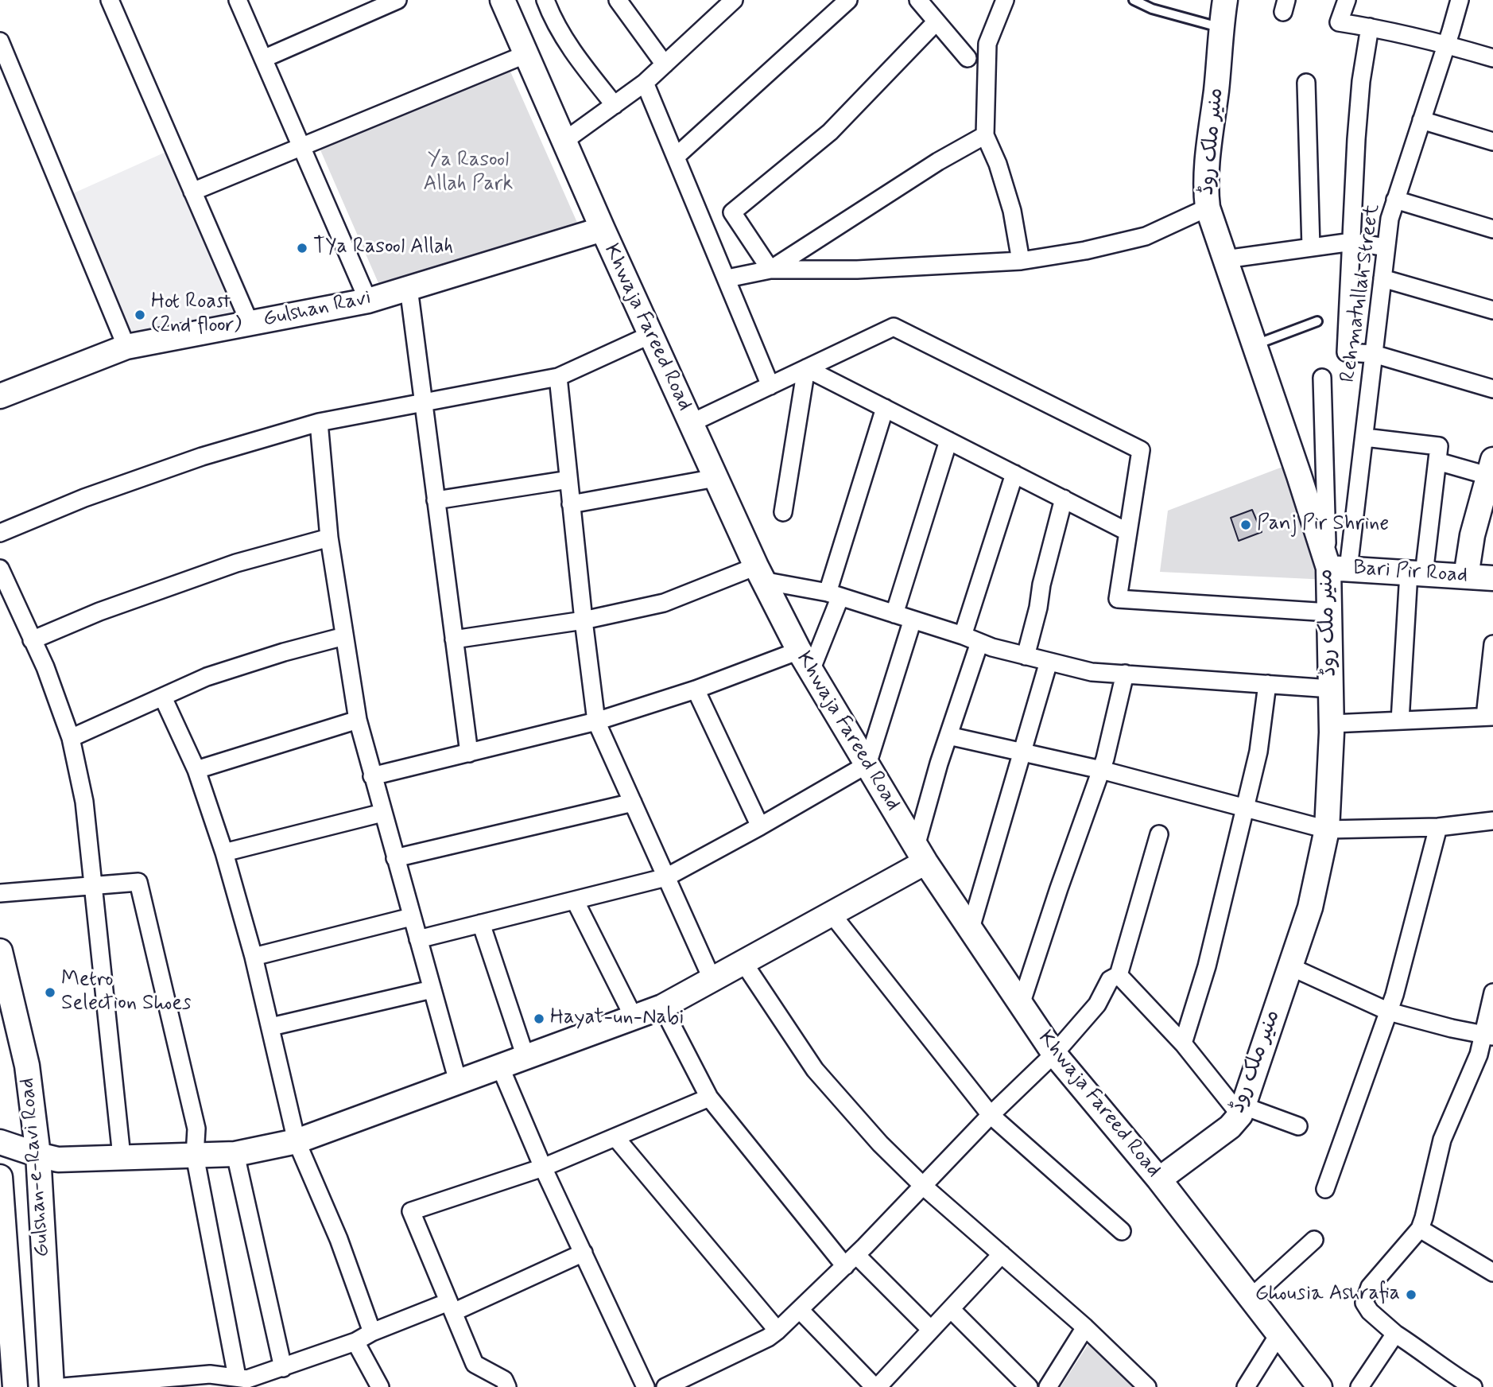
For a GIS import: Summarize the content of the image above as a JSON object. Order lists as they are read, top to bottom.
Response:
{
  "streets": {
    "street": [
      "منیر ملک روڈ",
      "Rehmatullah Street",
      "Gulshan Ravi",
      "Khwaja Fareed Road",
      "Bari Pir Road",
      "Gulshan-e-Ravi Road"
    ]
  },
  "crossings": [
    ["منیر ملک روڈ", "Rehmatullah Street"],
    ["منیر ملک روڈ", "Khwaja Fareed Road"],
    ["منیر ملک روڈ", "Bari Pir Road"],
    ["Rehmatullah Street", "Bari Pir Road"],
    ["Gulshan Ravi", "Khwaja Fareed Road"]
  ],
  "parks": ["Ya Rasool Allah Park"],
  "places": [
    "TYa Rasool Allah",
    "Hot Roast (2nd floor)",
    "Panj Pir Shrine",
    "Metro Selection Shoes",
    "Hayat-un-Nabi",
    "Ghousia Ashrafia"
  ]
}
